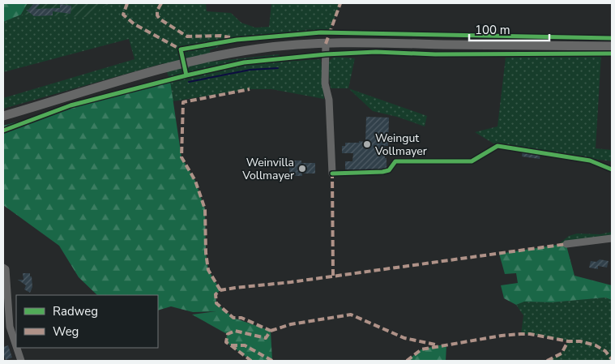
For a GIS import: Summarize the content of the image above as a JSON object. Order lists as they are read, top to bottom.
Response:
{
  "places": ["Weingut Vollmayer", "Weinvilla Vollmayer"],
  "legend": ["Radweg", "Weg"],
  "scale_bar": "100 m"
}
